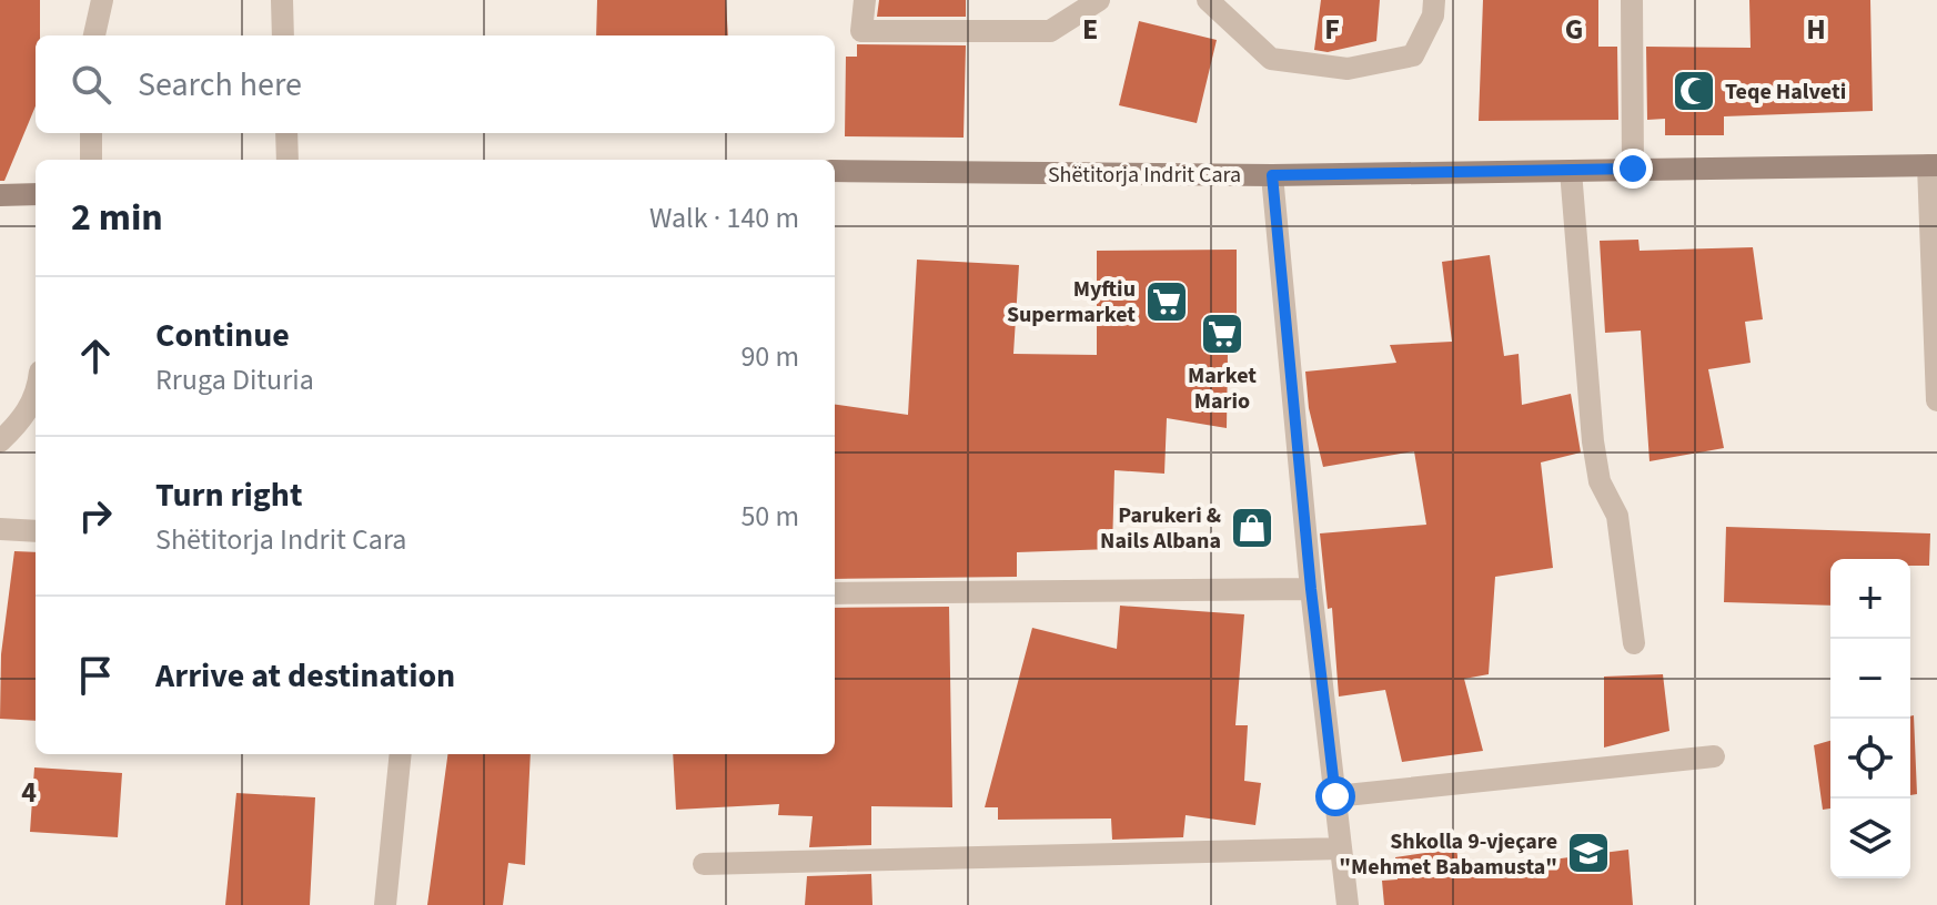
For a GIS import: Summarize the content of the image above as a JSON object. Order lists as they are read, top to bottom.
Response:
{
  "streets": {
    "main road": ["Shëtitorja Indrit Cara"]
  },
  "places": {
    "mosque": ["Teqe Halveti"],
    "supermarket": ["Myftiu Supermarket", "Market Mario"],
    "shop": ["Parukeri & Nails Albana"],
    "school or university": ["Shkolla 9-vjeçare \"Mehmet Babamusta\""]
  },
  "page": {
    "search": "Search here",
    "heading": ["2 min", "Walk · 140 m"],
    "list": [
      ["Continue", "Rruga Dituria", "90 m"],
      ["Turn right", "Shëtitorja Indrit Cara", "50 m"],
      "Arrive at destination"
    ],
    "map_buttons": ["+", "−"]
  },
  "grid": {
    "columns": [
      "E",
      "F",
      "G",
      "H"
    ],
    "rows": ["4"]
  }
}
